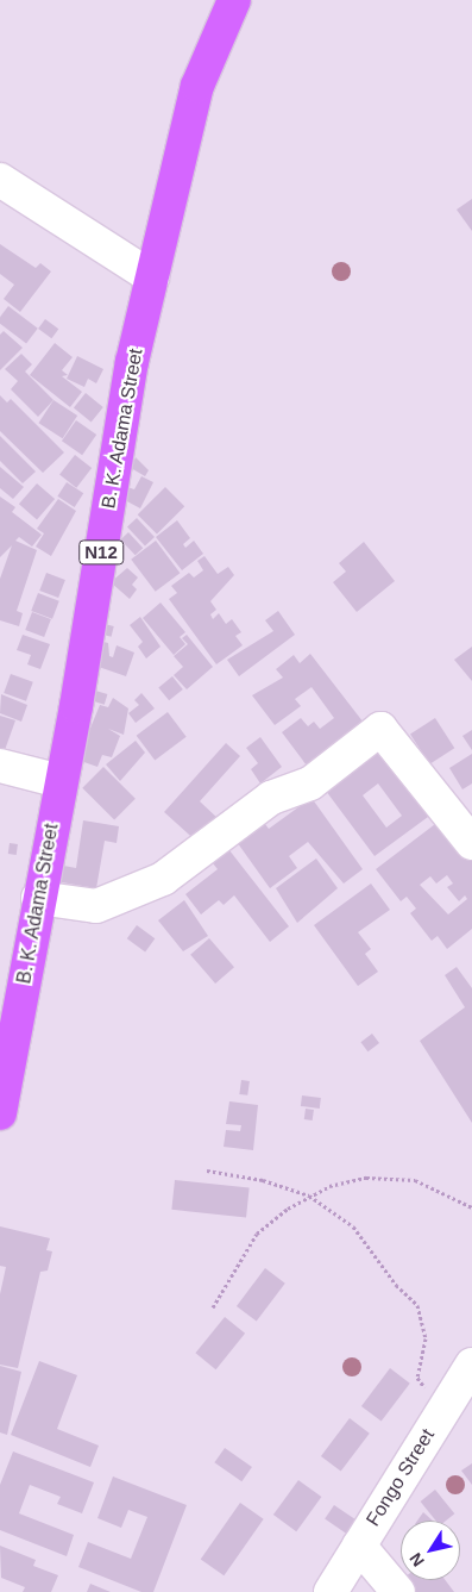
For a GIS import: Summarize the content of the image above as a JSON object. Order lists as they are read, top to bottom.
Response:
{
  "streets": {
    "highway": ["B. K. Adama Street", "N12"],
    "street": ["Fongo Street"]
  },
  "north": "bottom left"
}
